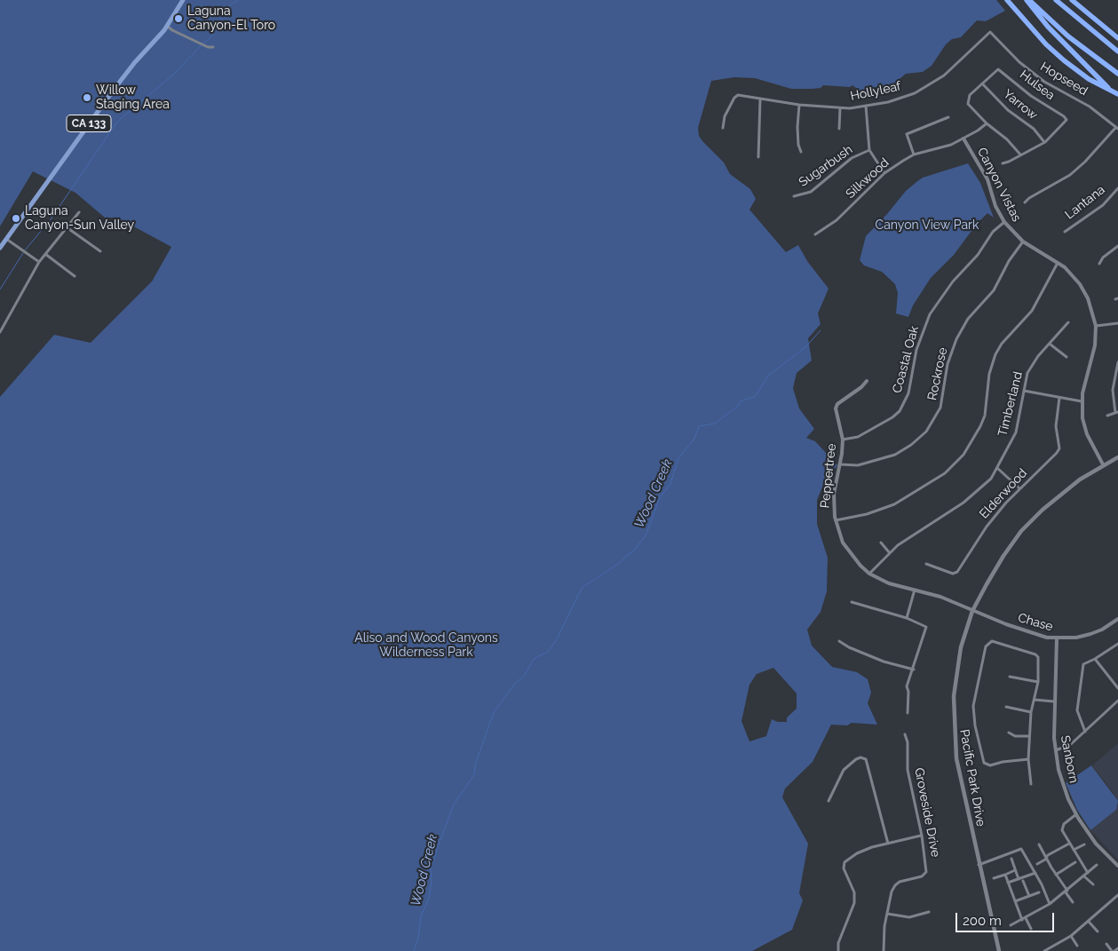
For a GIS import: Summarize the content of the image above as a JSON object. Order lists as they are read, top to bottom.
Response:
{
  "streets": {
    "main road": ["CA 133", "Pacific Park Drive"],
    "street": [
      "Hopseed",
      "Hulsea",
      "Hollyleaf",
      "Yarrow",
      "Sugarbush",
      "Silkwood",
      "Canyon Vistas",
      "Lantana",
      "Coastal Oak",
      "Rockrose",
      "Timberland",
      "Peppertree",
      "Elderwood",
      "Chase",
      "Sanborn",
      "Groveside Drive"
    ]
  },
  "crossings": [
    ["Hopseed", "Hollyleaf"],
    ["Hulsea", "Yarrow"],
    ["Silkwood", "Canyon Vistas"],
    ["Canyon Vistas", "Coastal Oak"],
    ["Canyon Vistas", "Rockrose"],
    ["Canyon Vistas", "Pacific Park Drive"],
    ["Coastal Oak", "Peppertree"],
    ["Rockrose", "Peppertree"],
    ["Timberland", "Peppertree"],
    ["Peppertree", "Chase"],
    ["Peppertree", "Pacific Park Drive"],
    ["Chase", "Sanborn"],
    ["Chase", "Pacific Park Drive"]
  ],
  "water": ["Wood Creek"],
  "parks": ["Canyon View Park", "Aliso and Wood Canyons Wilderness Park"],
  "places": ["Laguna Canyon-El Toro", "Willow Staging Area", "Laguna Canyon-Sun Valley"],
  "scale_bar": "200 m"
}
